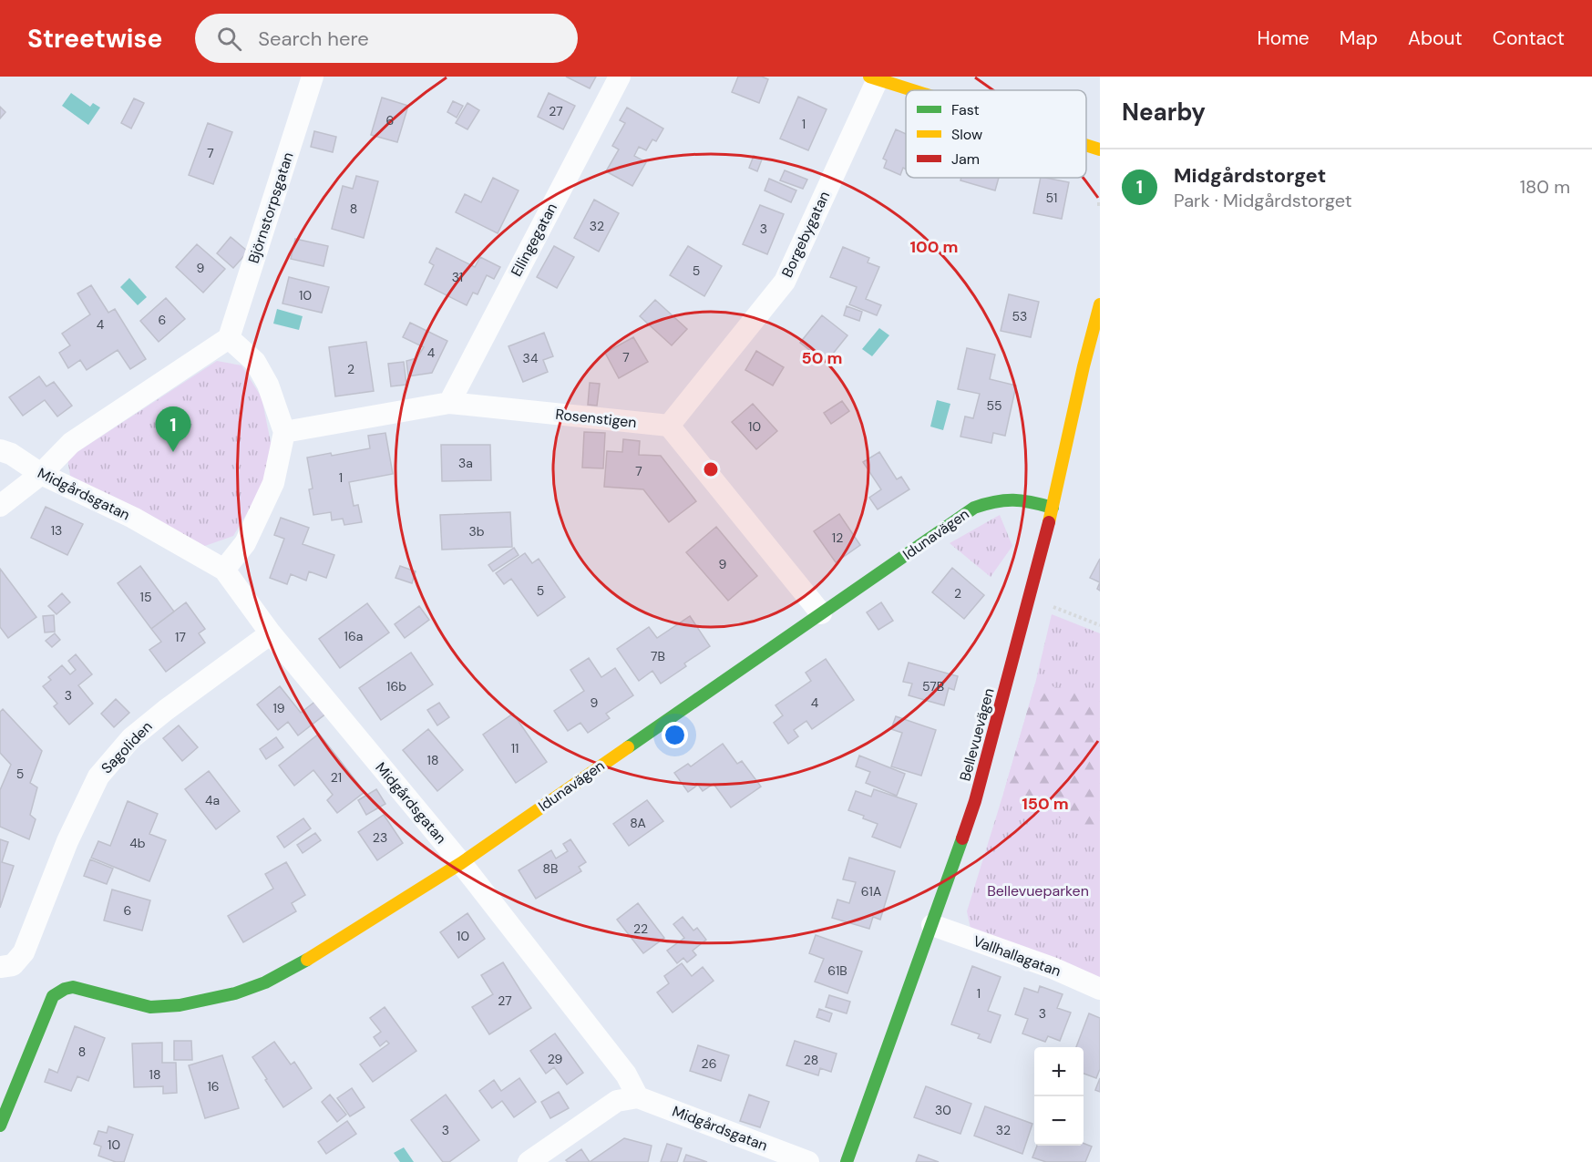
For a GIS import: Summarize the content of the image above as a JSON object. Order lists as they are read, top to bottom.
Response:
{
  "streets": {
    "street": [
      "Björnstorpsgatan",
      "Borgebygatan",
      "Ellingegatan",
      "Rosenstigen",
      "Midgårdsgatan",
      "Idunavägen",
      "Bellevuevägen",
      "Sagoliden",
      "Vallhallagatan"
    ]
  },
  "crossings": [
    ["Borgebygatan", "Rosenstigen"],
    ["Ellingegatan", "Rosenstigen"],
    ["Midgårdsgatan", "Idunavägen"],
    ["Midgårdsgatan", "Sagoliden"],
    ["Idunavägen", "Bellevuevägen"],
    ["Bellevuevägen", "Vallhallagatan"]
  ],
  "parks": ["Bellevueparken"],
  "house_numbers": [
    "27",
    "6",
    "1",
    "7",
    "51",
    "8",
    "32",
    "3",
    "9",
    "5",
    "31",
    "10",
    "53",
    "6",
    "4",
    "4",
    "7",
    "34",
    "2",
    "55",
    "10",
    "3a",
    "7",
    "1",
    "13",
    "3b",
    "12",
    "9",
    "5",
    "2",
    "15",
    "16a",
    "17",
    "7B",
    "16b",
    "57B",
    "3",
    "9",
    "4",
    "19",
    "11",
    "18",
    "5",
    "21",
    "4a",
    "8A",
    "23",
    "4b",
    "8B",
    "61A",
    "6",
    "22",
    "10",
    "61B",
    "1",
    "27",
    "3",
    "8",
    "29",
    "28",
    "26",
    "18",
    "16",
    "30",
    "3",
    "32",
    "10"
  ],
  "legend": ["Fast", "Slow", "Jam"],
  "page": {
    "header": "Streetwise",
    "search": "Search here",
    "nav": [
      "Home",
      "Map",
      "About",
      "Contact"
    ],
    "heading": "Nearby",
    "list": [
      {
        "mark": "1",
        "name": "Midgårdstorget",
        "note": "Park · Midgårdstorget",
        "value": "180 m"
      }
    ],
    "pins": "1",
    "map_buttons": ["+", "−"]
  },
  "rings": ["100 m", "50 m", "150 m"]
}
